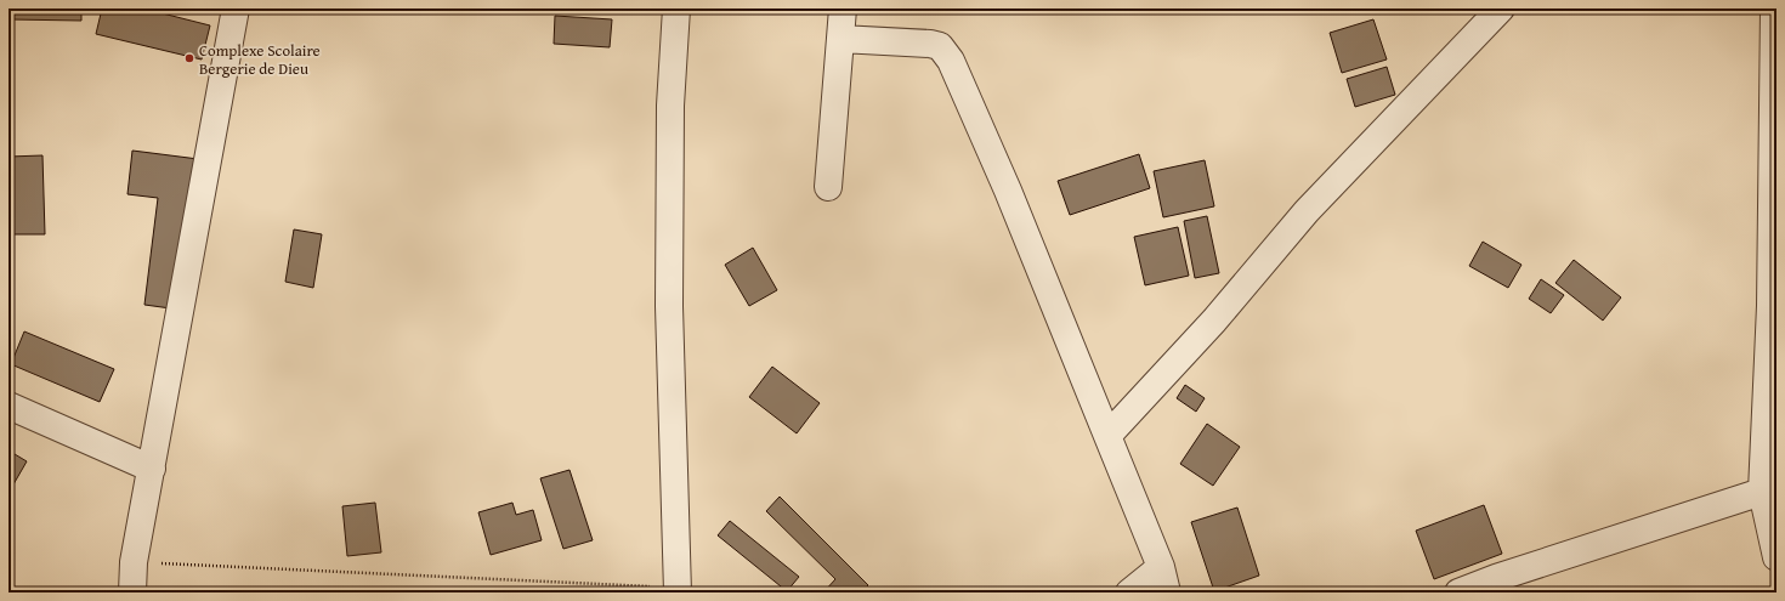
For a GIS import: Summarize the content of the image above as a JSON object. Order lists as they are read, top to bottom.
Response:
{
  "places": ["Complexe Scolaire Bergerie de Dieu"]
}
